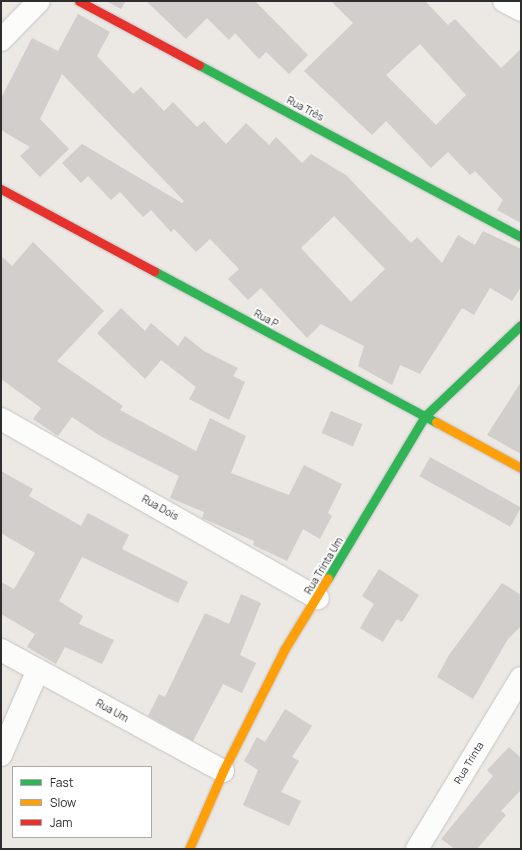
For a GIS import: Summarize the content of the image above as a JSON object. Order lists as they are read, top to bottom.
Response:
{
  "streets": {
    "street": [
      "Rua Três",
      "Rua P",
      "Rua Dois",
      "Rua Trinta Um",
      "Rua Um",
      "Rua Trinta"
    ]
  },
  "crossings": [
    ["Rua P", "Rua Trinta Um"],
    ["Rua Dois", "Rua Trinta Um"],
    ["Rua Trinta Um", "Rua Um"]
  ],
  "legend": ["Fast", "Slow", "Jam"]
}
